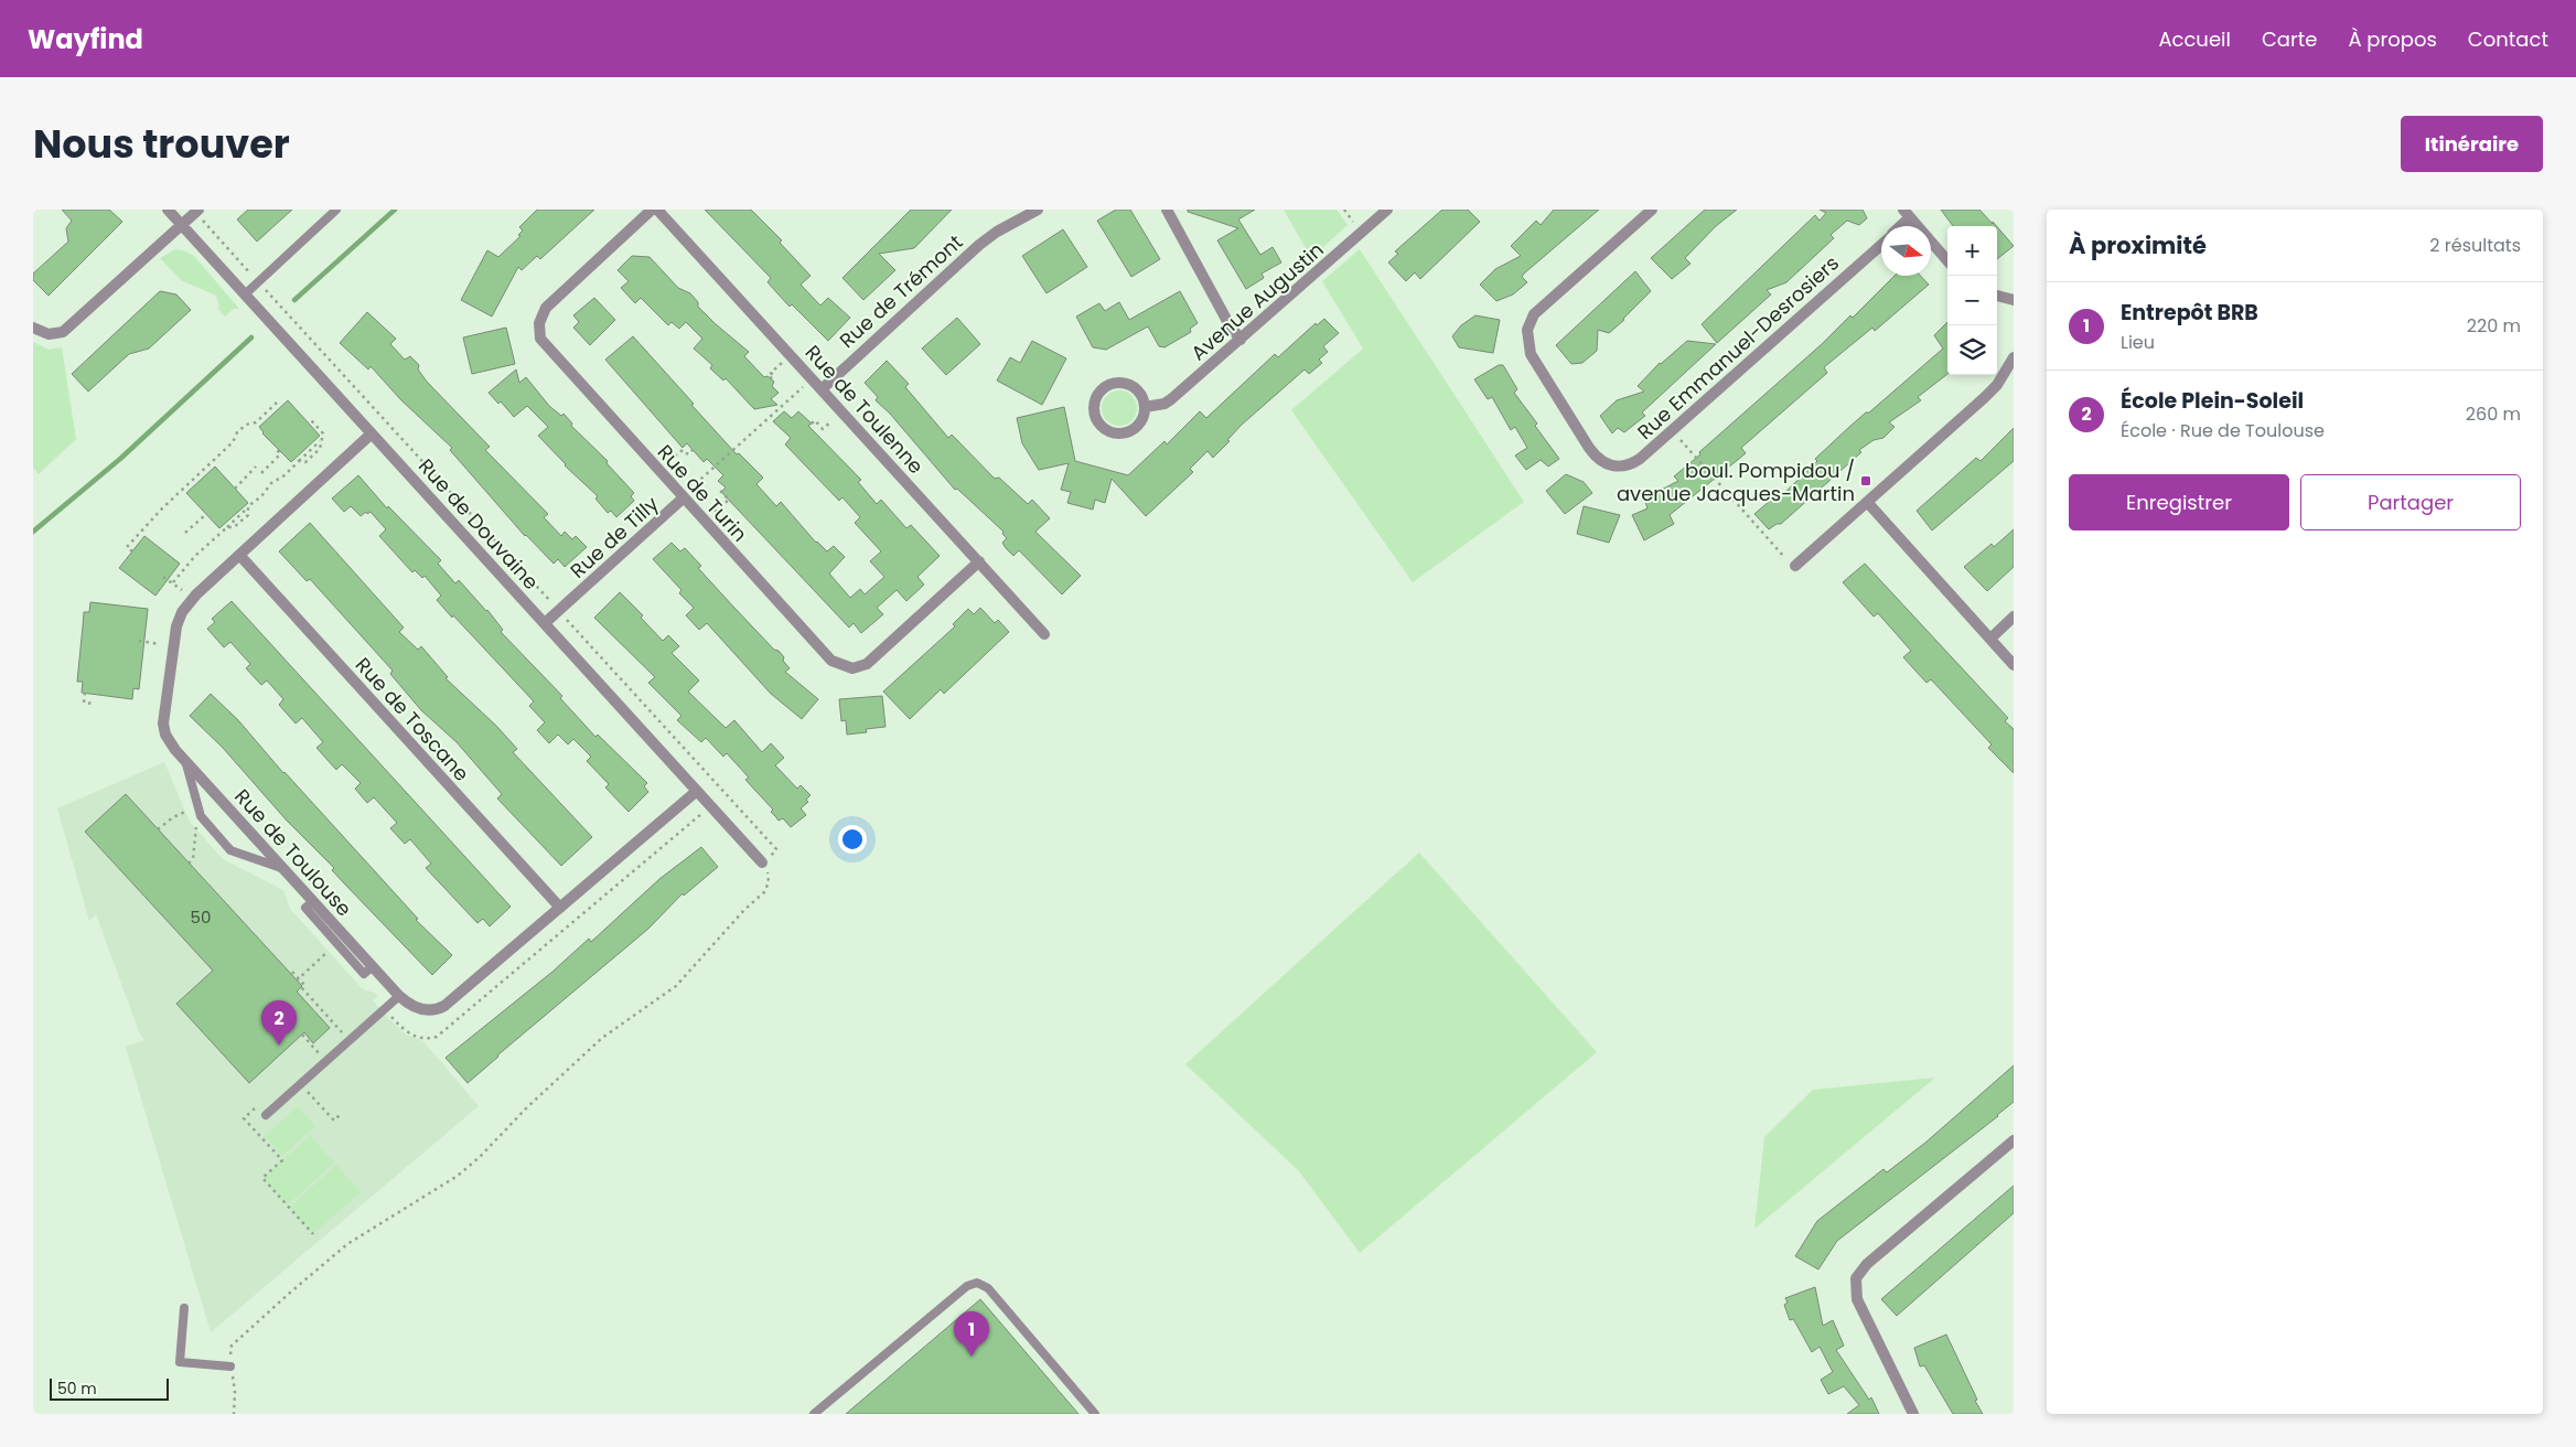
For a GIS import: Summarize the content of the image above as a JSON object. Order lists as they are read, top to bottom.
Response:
{
  "streets": {
    "street": [
      "Rue de Trémont",
      "Avenue Augustin",
      "Rue Emmanuel-Desrosiers",
      "Rue de Toulenne",
      "Rue de Turin",
      "Rue de Douvaine",
      "Rue de Tilly",
      "Rue de Toscane",
      "Rue de Toulouse"
    ]
  },
  "crossings": [
    ["Rue de Trémont", "Rue de Toulenne"],
    ["Rue de Toulenne", "Rue de Turin"],
    ["Rue de Turin", "Rue de Tilly"],
    ["Rue de Douvaine", "Rue de Tilly"],
    ["Rue de Douvaine", "Rue de Toulouse"],
    ["Rue de Toscane", "Rue de Toulouse"]
  ],
  "places": {
    "transit": ["boul. Pompidou / avenue Jacques-Martin"]
  },
  "house_numbers": ["50"],
  "scale_bar": "50 m",
  "north": "right",
  "page": {
    "header": "Wayfind",
    "nav": [
      "Accueil",
      "Carte",
      "À propos",
      "Contact"
    ],
    "title": "Nous trouver",
    "buttons": [
      "Itinéraire",
      ["Enregistrer", "Partager"]
    ],
    "heading": ["À proximité", "2 résultats"],
    "map_buttons": ["+", "−"],
    "list": [
      {
        "mark": "1",
        "name": "Entrepôt BRB",
        "note": "Lieu",
        "value": "220 m"
      },
      {
        "mark": "2",
        "name": "École Plein-Soleil",
        "note": "École · Rue de Toulouse",
        "value": "260 m"
      }
    ],
    "pins": ["2", "1"],
    "scale": "50 m"
  }
}
